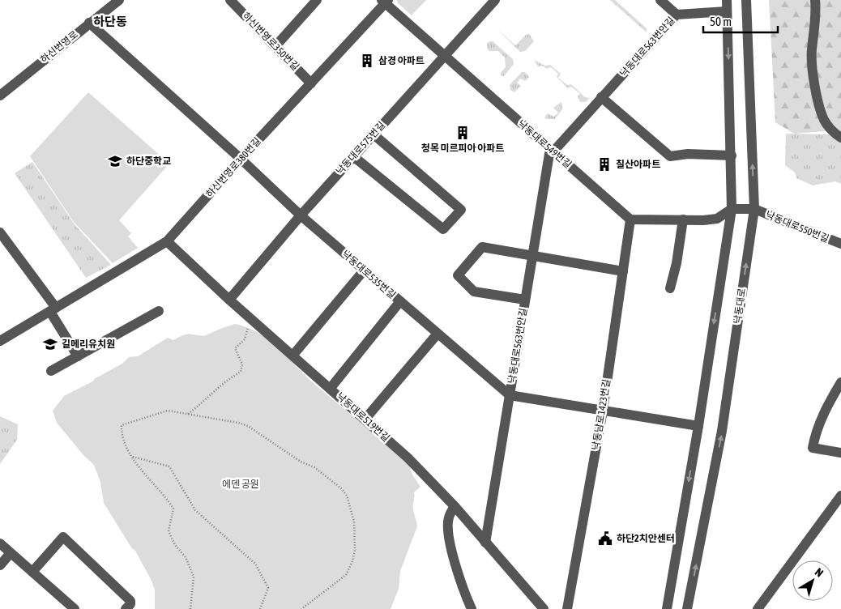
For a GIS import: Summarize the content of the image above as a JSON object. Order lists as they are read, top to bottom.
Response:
{
  "streets": {
    "street": [
      "하신번영로350번길",
      "하신번영로",
      "낙동대로563번안길",
      "낙동대로549번길",
      "낙동대로575번길",
      "하신번영로380번길",
      "낙동대로550번길",
      "낙동대로535번길",
      "낙동대로",
      "낙동남로1423번길",
      "낙동대로519번길"
    ]
  },
  "crossings": [
    ["하신번영로350번길", "하신번영로380번길"],
    ["하신번영로", "낙동대로535번길"],
    ["낙동대로563번안길", "낙동대로549번길"],
    ["낙동대로563번안길", "낙동대로535번길"],
    ["낙동대로563번안길", "낙동대로519번길"],
    ["낙동대로549번길", "낙동대로575번길"],
    ["낙동대로549번길", "하신번영로380번길"],
    ["낙동대로549번길", "낙동남로1423번길"],
    ["낙동대로575번길", "낙동대로535번길"],
    ["낙동대로575번길", "낙동대로519번길"],
    ["하신번영로380번길", "낙동대로535번길"],
    ["하신번영로380번길", "낙동대로519번길"],
    ["낙동대로550번길", "낙동대로"]
  ],
  "districts": ["하단동"],
  "parks": ["에덴 공원"],
  "places": {
    "building": ["삼경 아파트", "청목 미르피아 아파트", "칠산아파트"],
    "school or university": ["하단중학교", "길메리유치원"],
    "public building": ["하단2치안센터"]
  },
  "scale_bar": "50 m",
  "north": "top right"
}
